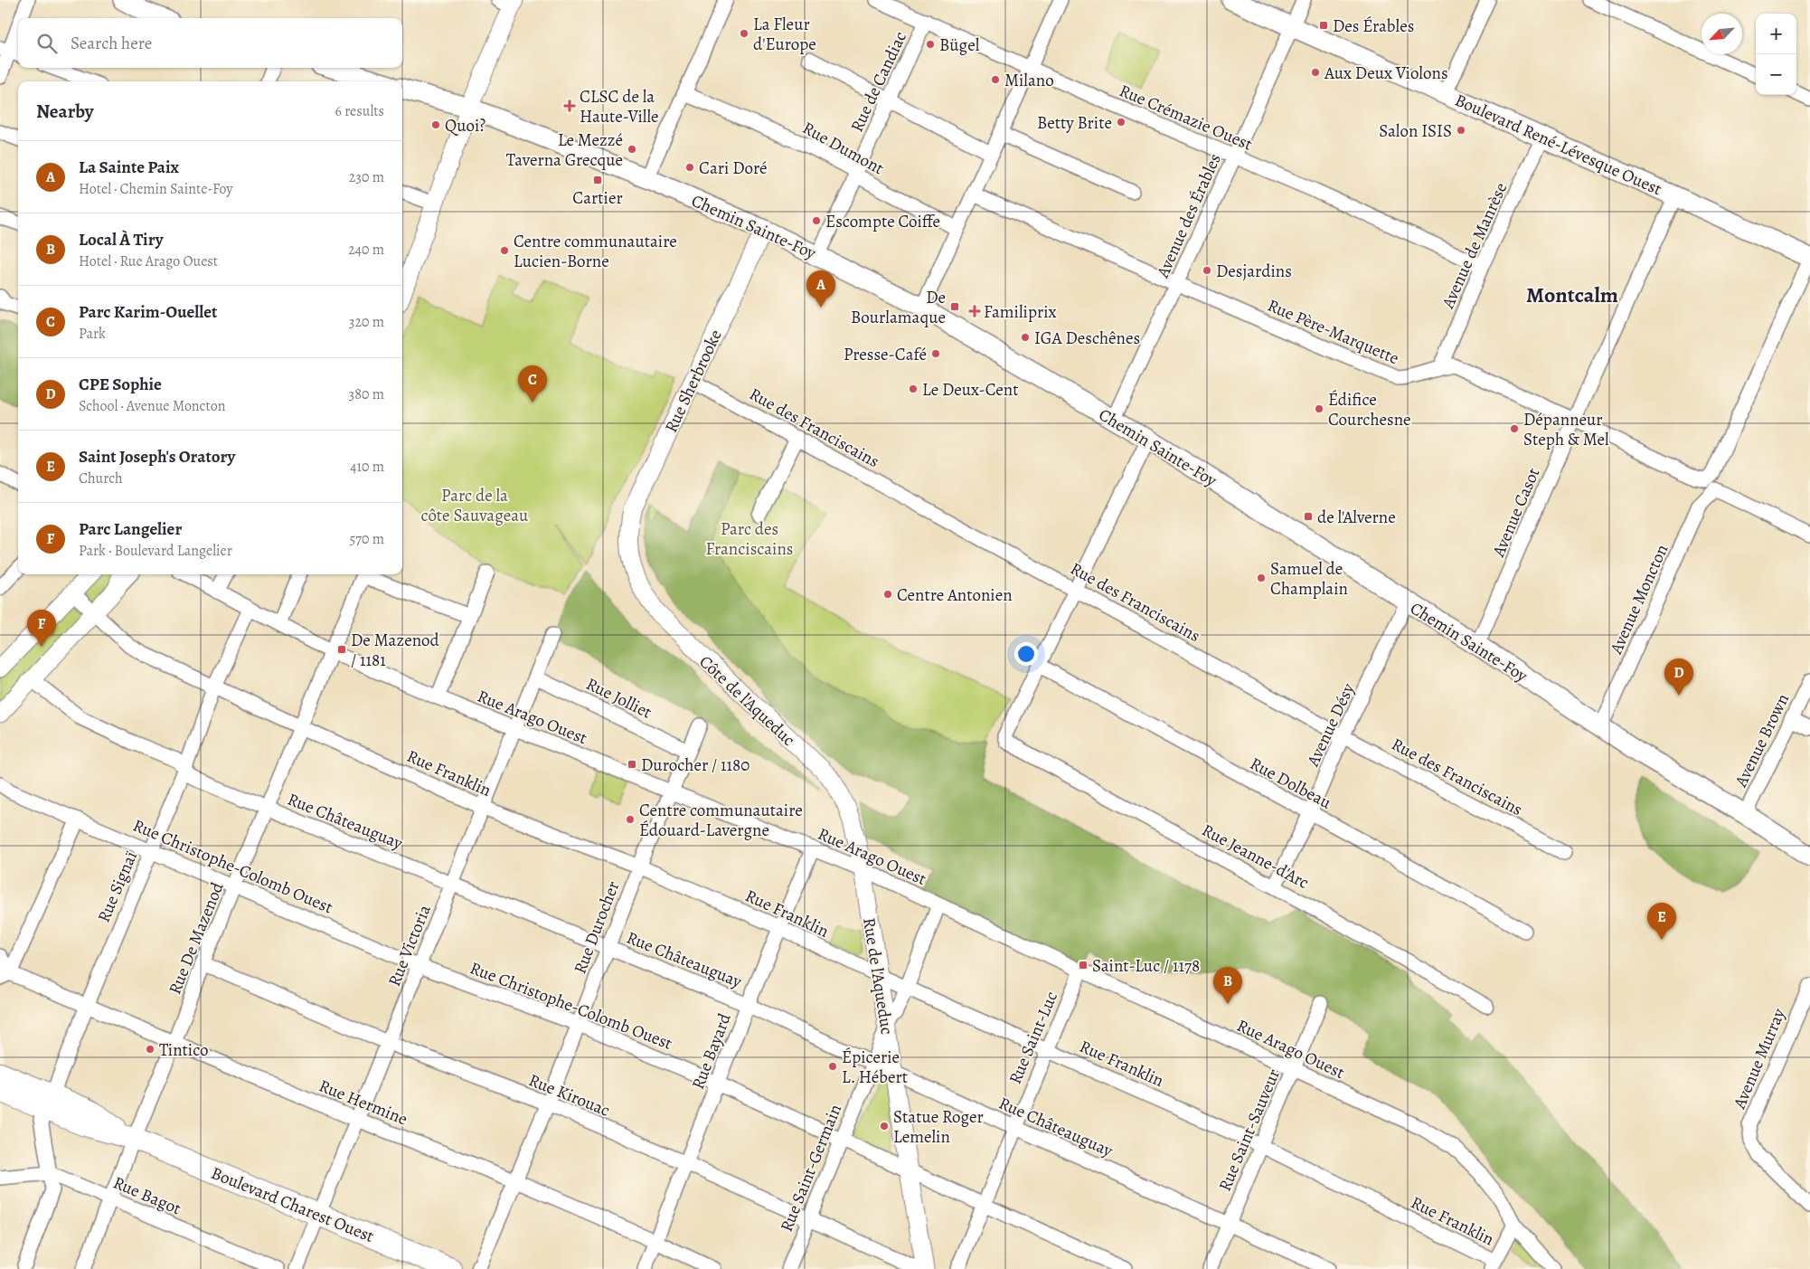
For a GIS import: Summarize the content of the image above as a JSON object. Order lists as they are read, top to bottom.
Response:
{
  "streets": {
    "main road": ["Boulevard René-Lévesque Ouest", "Chemin Sainte-Foy", "Boulevard Charest Ouest"],
    "street": [
      "Rue de Candiac",
      "Rue Crémazie Ouest",
      "Rue Dumont",
      "Avenue des Érables",
      "Avenue de Manrèse",
      "Rue Père-Marquette",
      "Rue Sherbrooke",
      "Rue des Franciscains",
      "Avenue Casot",
      "Avenue Moncton",
      "Rue Jolliet",
      "Côte de l'Aqueduc",
      "Rue Arago Ouest",
      "Avenue Désy",
      "Avenue Brown",
      "Rue Franklin",
      "Rue Dolbeau",
      "Rue Châteauguay",
      "Rue Jeanne-d'Arc",
      "Rue Christophe-Colomb Ouest",
      "Rue Signaï",
      "Rue Durocher",
      "Rue De Mazenod",
      "Rue Victoria",
      "Rue de l'Aqueduc",
      "Rue Saint-Luc",
      "Rue Bayard",
      "Avenue Murray",
      "Rue Kirouac",
      "Rue Hermine",
      "Rue Saint-Sauveur",
      "Rue Saint-Germain",
      "Rue Bagot"
    ]
  },
  "crossings": [
    ["Rue de Candiac", "Rue Crémazie Ouest"],
    ["Rue de Candiac", "Rue Dumont"],
    ["Rue de Candiac", "Chemin Sainte-Foy"],
    ["Rue Crémazie Ouest", "Avenue des Érables"],
    ["Rue Crémazie Ouest", "Avenue de Manrèse"],
    ["Boulevard René-Lévesque Ouest", "Avenue des Érables"],
    ["Boulevard René-Lévesque Ouest", "Avenue de Manrèse"],
    ["Boulevard René-Lévesque Ouest", "Rue Père-Marquette"],
    ["Boulevard René-Lévesque Ouest", "Avenue Casot"],
    ["Avenue des Érables", "Chemin Sainte-Foy"],
    ["Avenue des Érables", "Rue Père-Marquette"],
    ["Chemin Sainte-Foy", "Rue Sherbrooke"],
    ["Chemin Sainte-Foy", "Avenue Casot"],
    ["Chemin Sainte-Foy", "Avenue Moncton"],
    ["Chemin Sainte-Foy", "Avenue Désy"],
    ["Chemin Sainte-Foy", "Avenue Brown"],
    ["Avenue de Manrèse", "Rue Père-Marquette"],
    ["Rue Père-Marquette", "Avenue Casot"],
    ["Rue Sherbrooke", "Rue des Franciscains"],
    ["Rue Sherbrooke", "Côte de l'Aqueduc"],
    ["Rue des Franciscains", "Avenue Désy"],
    ["Rue Jolliet", "Rue Durocher"],
    ["Rue Jolliet", "Rue Victoria"],
    ["Côte de l'Aqueduc", "Rue Arago Ouest"],
    ["Côte de l'Aqueduc", "Rue de l'Aqueduc"],
    ["Rue Arago Ouest", "Rue Signaï"],
    ["Rue Arago Ouest", "Rue Durocher"],
    ["Rue Arago Ouest", "Rue De Mazenod"],
    ["Rue Arago Ouest", "Rue Victoria"],
    ["Rue Arago Ouest", "Rue de l'Aqueduc"],
    ["Rue Arago Ouest", "Rue Saint-Luc"],
    ["Rue Arago Ouest", "Rue Bayard"],
    ["Rue Arago Ouest", "Rue Saint-Sauveur"],
    ["Rue Arago Ouest", "Rue Saint-Germain"],
    ["Avenue Désy", "Rue Dolbeau"],
    ["Avenue Désy", "Rue Jeanne-d'Arc"],
    ["Rue Franklin", "Rue Signaï"],
    ["Rue Franklin", "Rue Durocher"],
    ["Rue Franklin", "Rue De Mazenod"],
    ["Rue Franklin", "Rue Victoria"],
    ["Rue Franklin", "Rue de l'Aqueduc"],
    ["Rue Franklin", "Rue Saint-Luc"],
    ["Rue Franklin", "Rue Bayard"],
    ["Rue Franklin", "Rue Saint-Sauveur"],
    ["Rue Franklin", "Rue Saint-Germain"],
    ["Rue Dolbeau", "Rue Jeanne-d'Arc"],
    ["Rue Châteauguay", "Rue Signaï"],
    ["Rue Châteauguay", "Rue Durocher"],
    ["Rue Châteauguay", "Rue De Mazenod"],
    ["Rue Châteauguay", "Rue Victoria"],
    ["Rue Châteauguay", "Rue de l'Aqueduc"],
    ["Rue Châteauguay", "Rue Saint-Luc"],
    ["Rue Châteauguay", "Rue Bayard"],
    ["Rue Châteauguay", "Rue Saint-Sauveur"],
    ["Rue Châteauguay", "Rue Saint-Germain"],
    ["Rue Christophe-Colomb Ouest", "Rue Signaï"],
    ["Rue Christophe-Colomb Ouest", "Rue Durocher"],
    ["Rue Christophe-Colomb Ouest", "Rue De Mazenod"],
    ["Rue Christophe-Colomb Ouest", "Rue Victoria"],
    ["Rue Christophe-Colomb Ouest", "Rue de l'Aqueduc"],
    ["Rue Christophe-Colomb Ouest", "Rue Saint-Luc"],
    ["Rue Christophe-Colomb Ouest", "Rue Bayard"],
    ["Rue Christophe-Colomb Ouest", "Rue Saint-Germain"],
    ["Rue Signaï", "Rue Hermine"],
    ["Rue Signaï", "Rue Bagot"],
    ["Rue Signaï", "Boulevard Charest Ouest"],
    ["Rue Durocher", "Rue Kirouac"],
    ["Rue Durocher", "Rue Hermine"],
    ["Rue De Mazenod", "Rue Kirouac"],
    ["Rue De Mazenod", "Rue Hermine"],
    ["Rue De Mazenod", "Rue Bagot"],
    ["Rue De Mazenod", "Boulevard Charest Ouest"],
    ["Rue Victoria", "Rue Kirouac"],
    ["Rue Victoria", "Rue Hermine"],
    ["Rue Victoria", "Boulevard Charest Ouest"],
    ["Rue de l'Aqueduc", "Rue Saint-Germain"],
    ["Rue Bayard", "Rue Kirouac"],
    ["Rue Bayard", "Rue Hermine"],
    ["Rue Kirouac", "Rue Saint-Germain"]
  ],
  "districts": ["Montcalm"],
  "parks": ["Parc de la côte Sauvageau", "Parc des Franciscains"],
  "places": {
    "transit": [
      "Des Érables",
      "Cartier",
      "De Bourlamaque",
      "de l'Alverne",
      "De Mazenod / 1181",
      "Durocher / 1180",
      "Saint-Luc / 1178"
    ],
    "other": [
      "La Fleur d'Europe",
      "Bügel",
      "Aux Deux Violons",
      "Milano",
      "Betty Brite",
      "Quoi?",
      "Salon ISIS",
      "Le Mezzé Taverna Grecque",
      "Cari Doré",
      "Escompte Coiffe",
      "Centre communautaire Lucien-Borne",
      "Desjardins",
      "IGA Deschênes",
      "Presse-Café",
      "Le Deux-Cent",
      "Édifice Courchesne",
      "Dépanneur Steph & Mel",
      "Samuel de Champlain",
      "Centre Antonien",
      "Centre communautaire Édouard-Lavergne",
      "Tintico",
      "Épicerie L. Hébert",
      "Statue Roger Lemelin"
    ],
    "health": ["CLSC de la Haute-Ville", "Familiprix"]
  },
  "north": "bottom left",
  "page": {
    "map_buttons": ["+", "−"],
    "search": "Search here",
    "heading": ["Nearby", "6 results"],
    "list": [
      {
        "mark": "A",
        "name": "La Sainte Paix",
        "note": "Hotel · Chemin Sainte-Foy",
        "value": "230 m"
      },
      {
        "mark": "B",
        "name": "Local À Tiry",
        "note": "Hotel · Rue Arago Ouest",
        "value": "240 m"
      },
      {
        "mark": "C",
        "name": "Parc Karim-Ouellet",
        "note": "Park",
        "value": "320 m"
      },
      {
        "mark": "D",
        "name": "CPE Sophie",
        "note": "School · Avenue Moncton",
        "value": "380 m"
      },
      {
        "mark": "E",
        "name": "Saint Joseph's Oratory",
        "note": "Church",
        "value": "410 m"
      },
      {
        "mark": "F",
        "name": "Parc Langelier",
        "note": "Park · Boulevard Langelier",
        "value": "570 m"
      }
    ],
    "pins": [
      "A",
      "C",
      "F",
      "D",
      "E",
      "B"
    ]
  }
}
